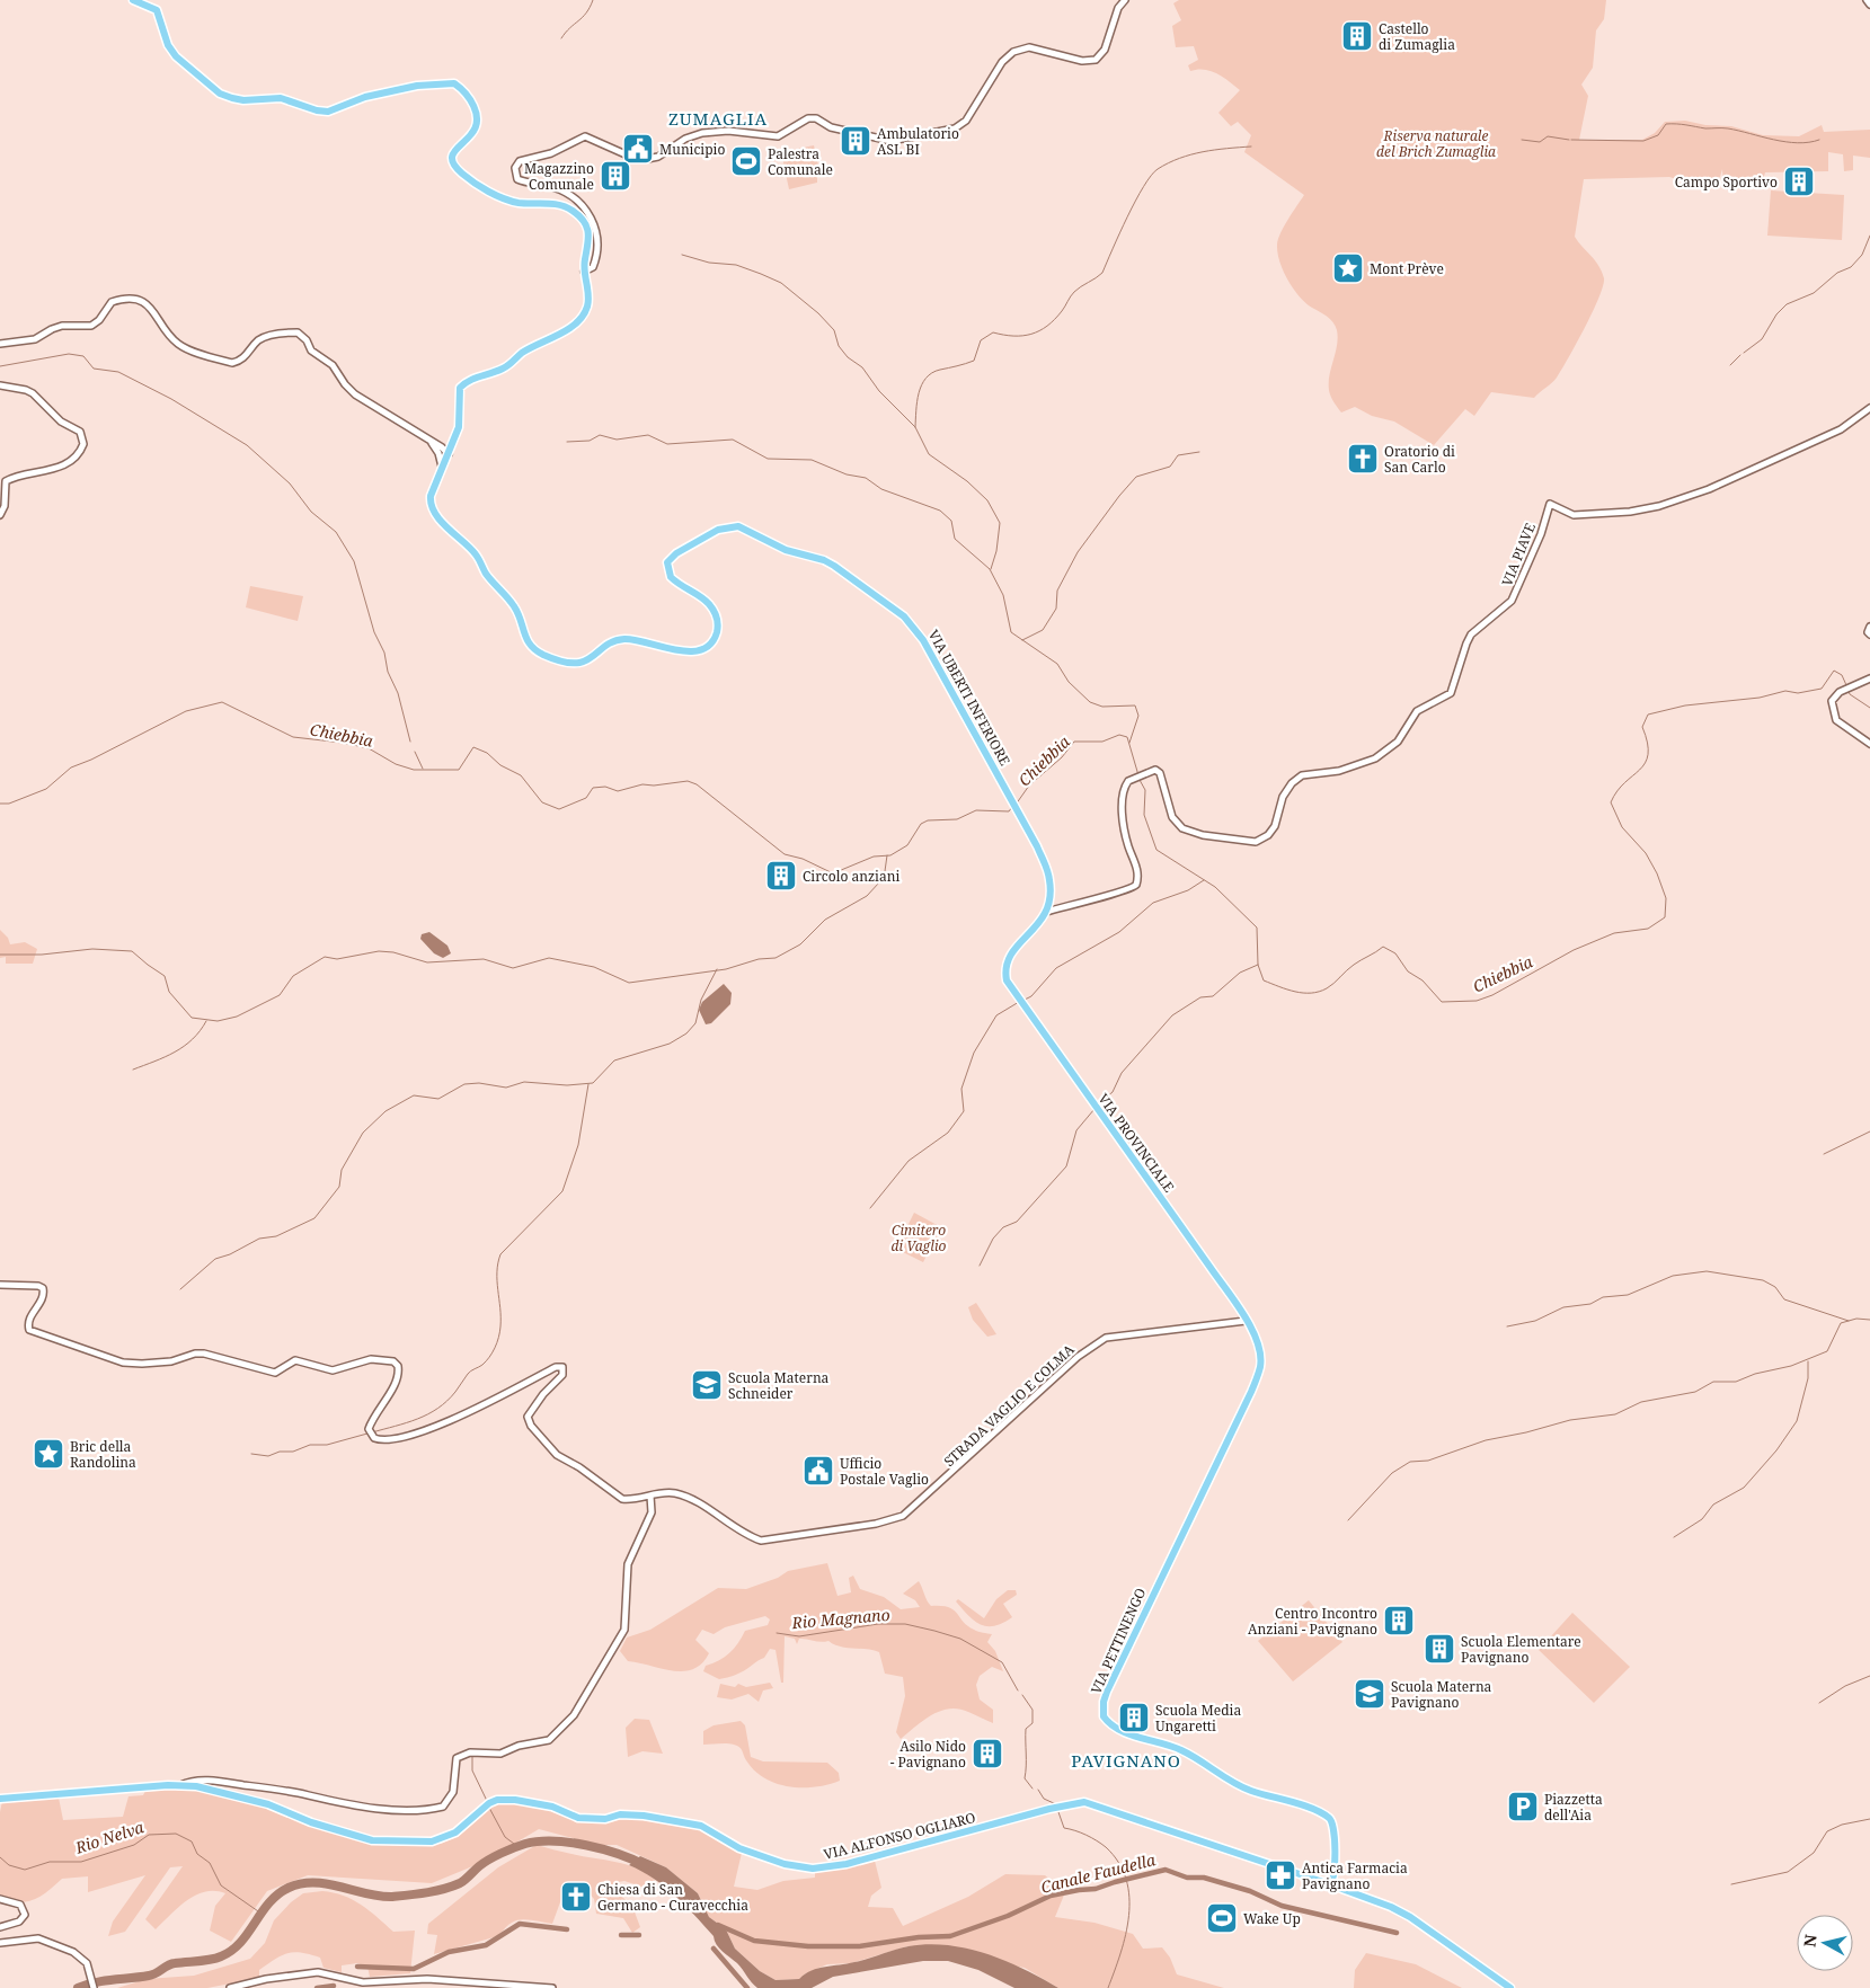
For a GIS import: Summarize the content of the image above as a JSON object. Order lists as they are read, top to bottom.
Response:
{
  "streets": {
    "main road": [
      "VIA UBERTI INFERIORE",
      "VIA PROVINCIALE",
      "VIA PETTINENGO",
      "VIA ALFONSO OGLIARO"
    ],
    "street": ["VIA PIAVE", "STRADA VAGLIO E COLMA"]
  },
  "crossings": [
    ["VIA UBERTI INFERIORE", "VIA PROVINCIALE"],
    ["VIA PROVINCIALE", "STRADA VAGLIO E COLMA"],
    ["VIA PROVINCIALE", "VIA PETTINENGO"],
    ["STRADA VAGLIO E COLMA", "VIA PETTINENGO"],
    ["VIA PETTINENGO", "VIA ALFONSO OGLIARO"]
  ],
  "districts": ["ZUMAGLIA", "PAVIGNANO"],
  "water": [
    "Chiebbia",
    "Rio Magnano",
    "Rio Nelva",
    "Canale Faudella"
  ],
  "parks": ["Riserva naturale del Brich Zumaglia", "Cimitero di Vaglio"],
  "places": {
    "building": [
      "Castello di Zumaglia",
      "Ambulatorio ASL BI",
      "Magazzino Comunale",
      "Campo Sportivo",
      "Circolo anziani",
      "Centro Incontro Anziani - Pavignano",
      "Scuola Elementare Pavignano",
      "Scuola Media Ungaretti",
      "Asilo Nido - Pavignano"
    ],
    "public building": ["Municipio", "Ufficio Postale Vaglio"],
    "sports": ["Palestra Comunale", "Wake Up"],
    "place": ["Mont Prève", "Bric della Randolina"],
    "church": ["Oratorio di San Carlo", "Chiesa di San Germano - Curavecchia"],
    "school or university": ["Scuola Materna Schneider", "Scuola Materna Pavignano"],
    "parking": ["Piazzetta dell'Aia"],
    "pharmacy": ["Antica Farmacia Pavignano"]
  },
  "north": "left"
}
